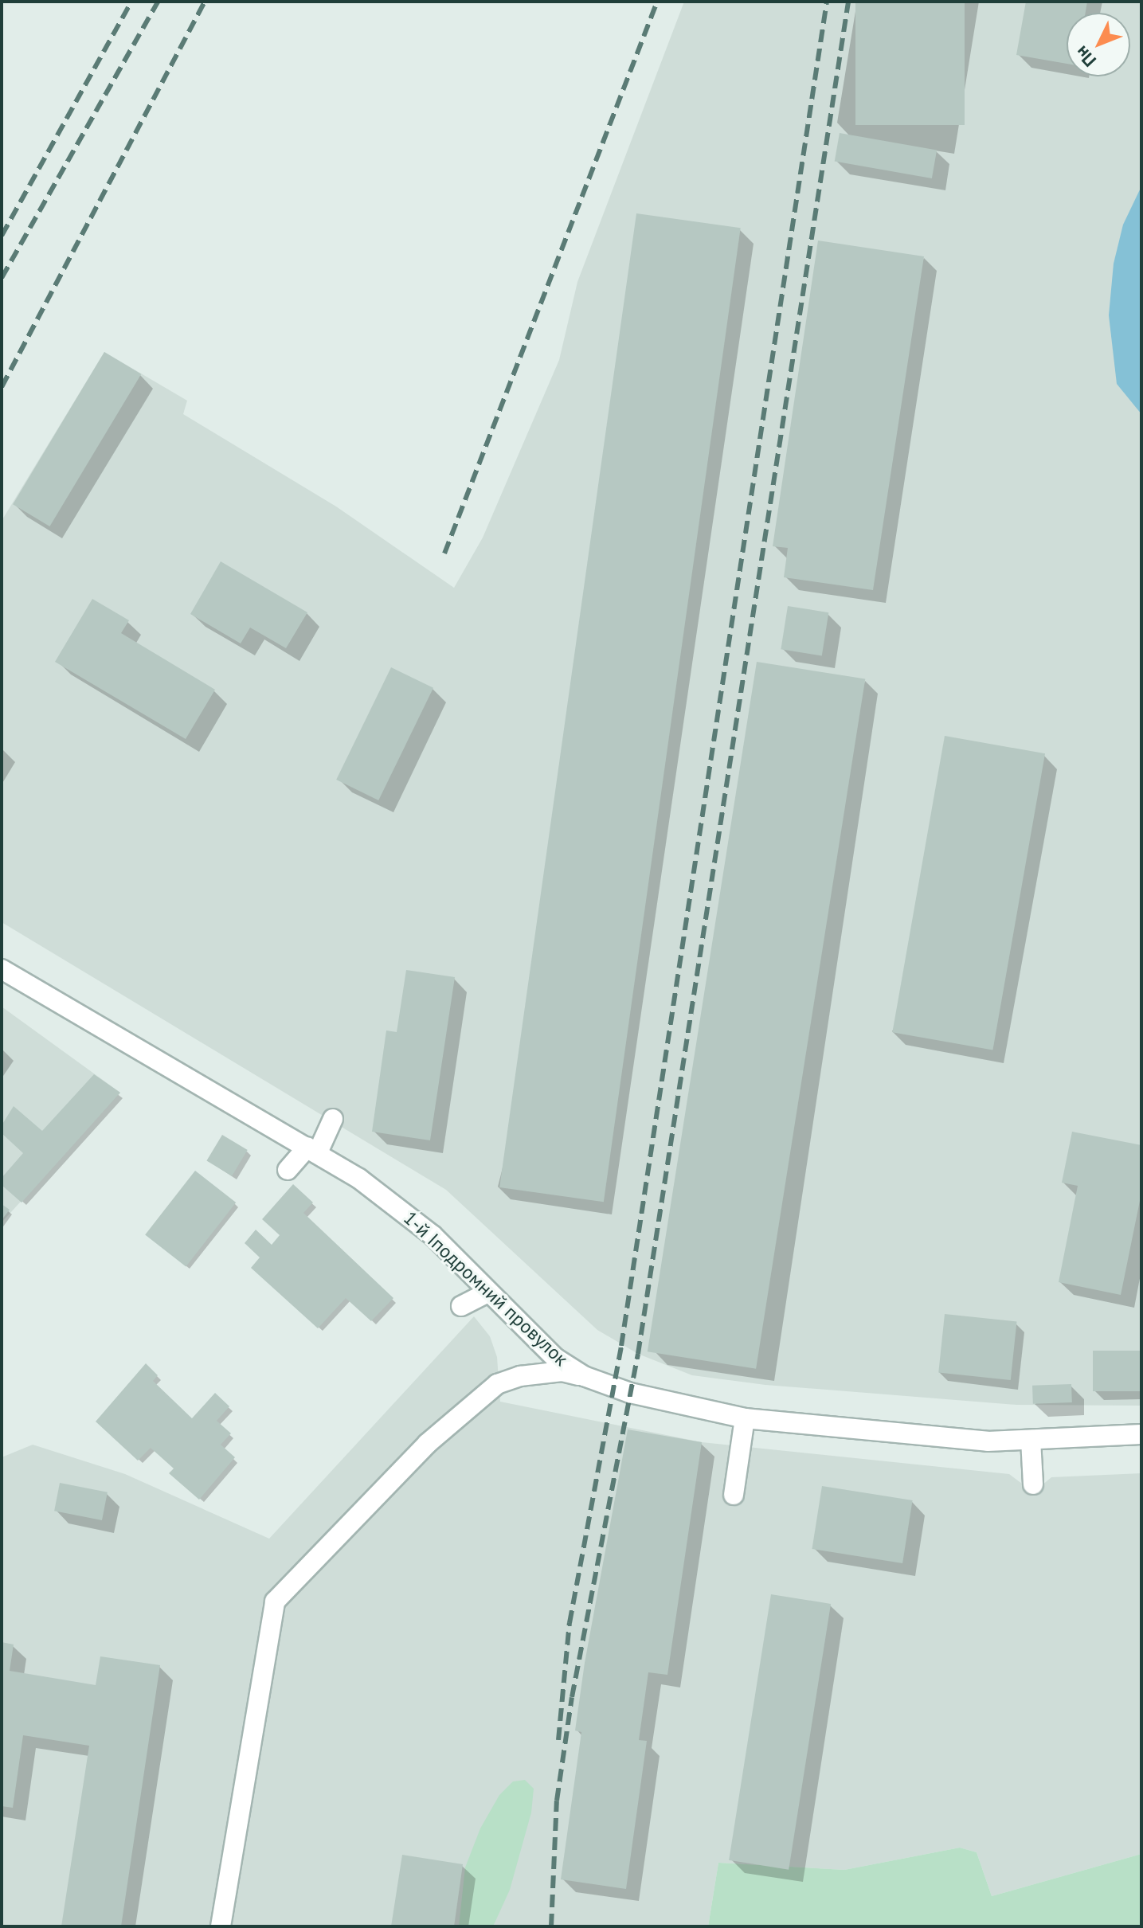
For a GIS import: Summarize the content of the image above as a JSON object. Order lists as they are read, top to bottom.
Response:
{
  "streets": {
    "street": ["1-й Іподромний провулок"]
  },
  "north": "bottom left"
}
